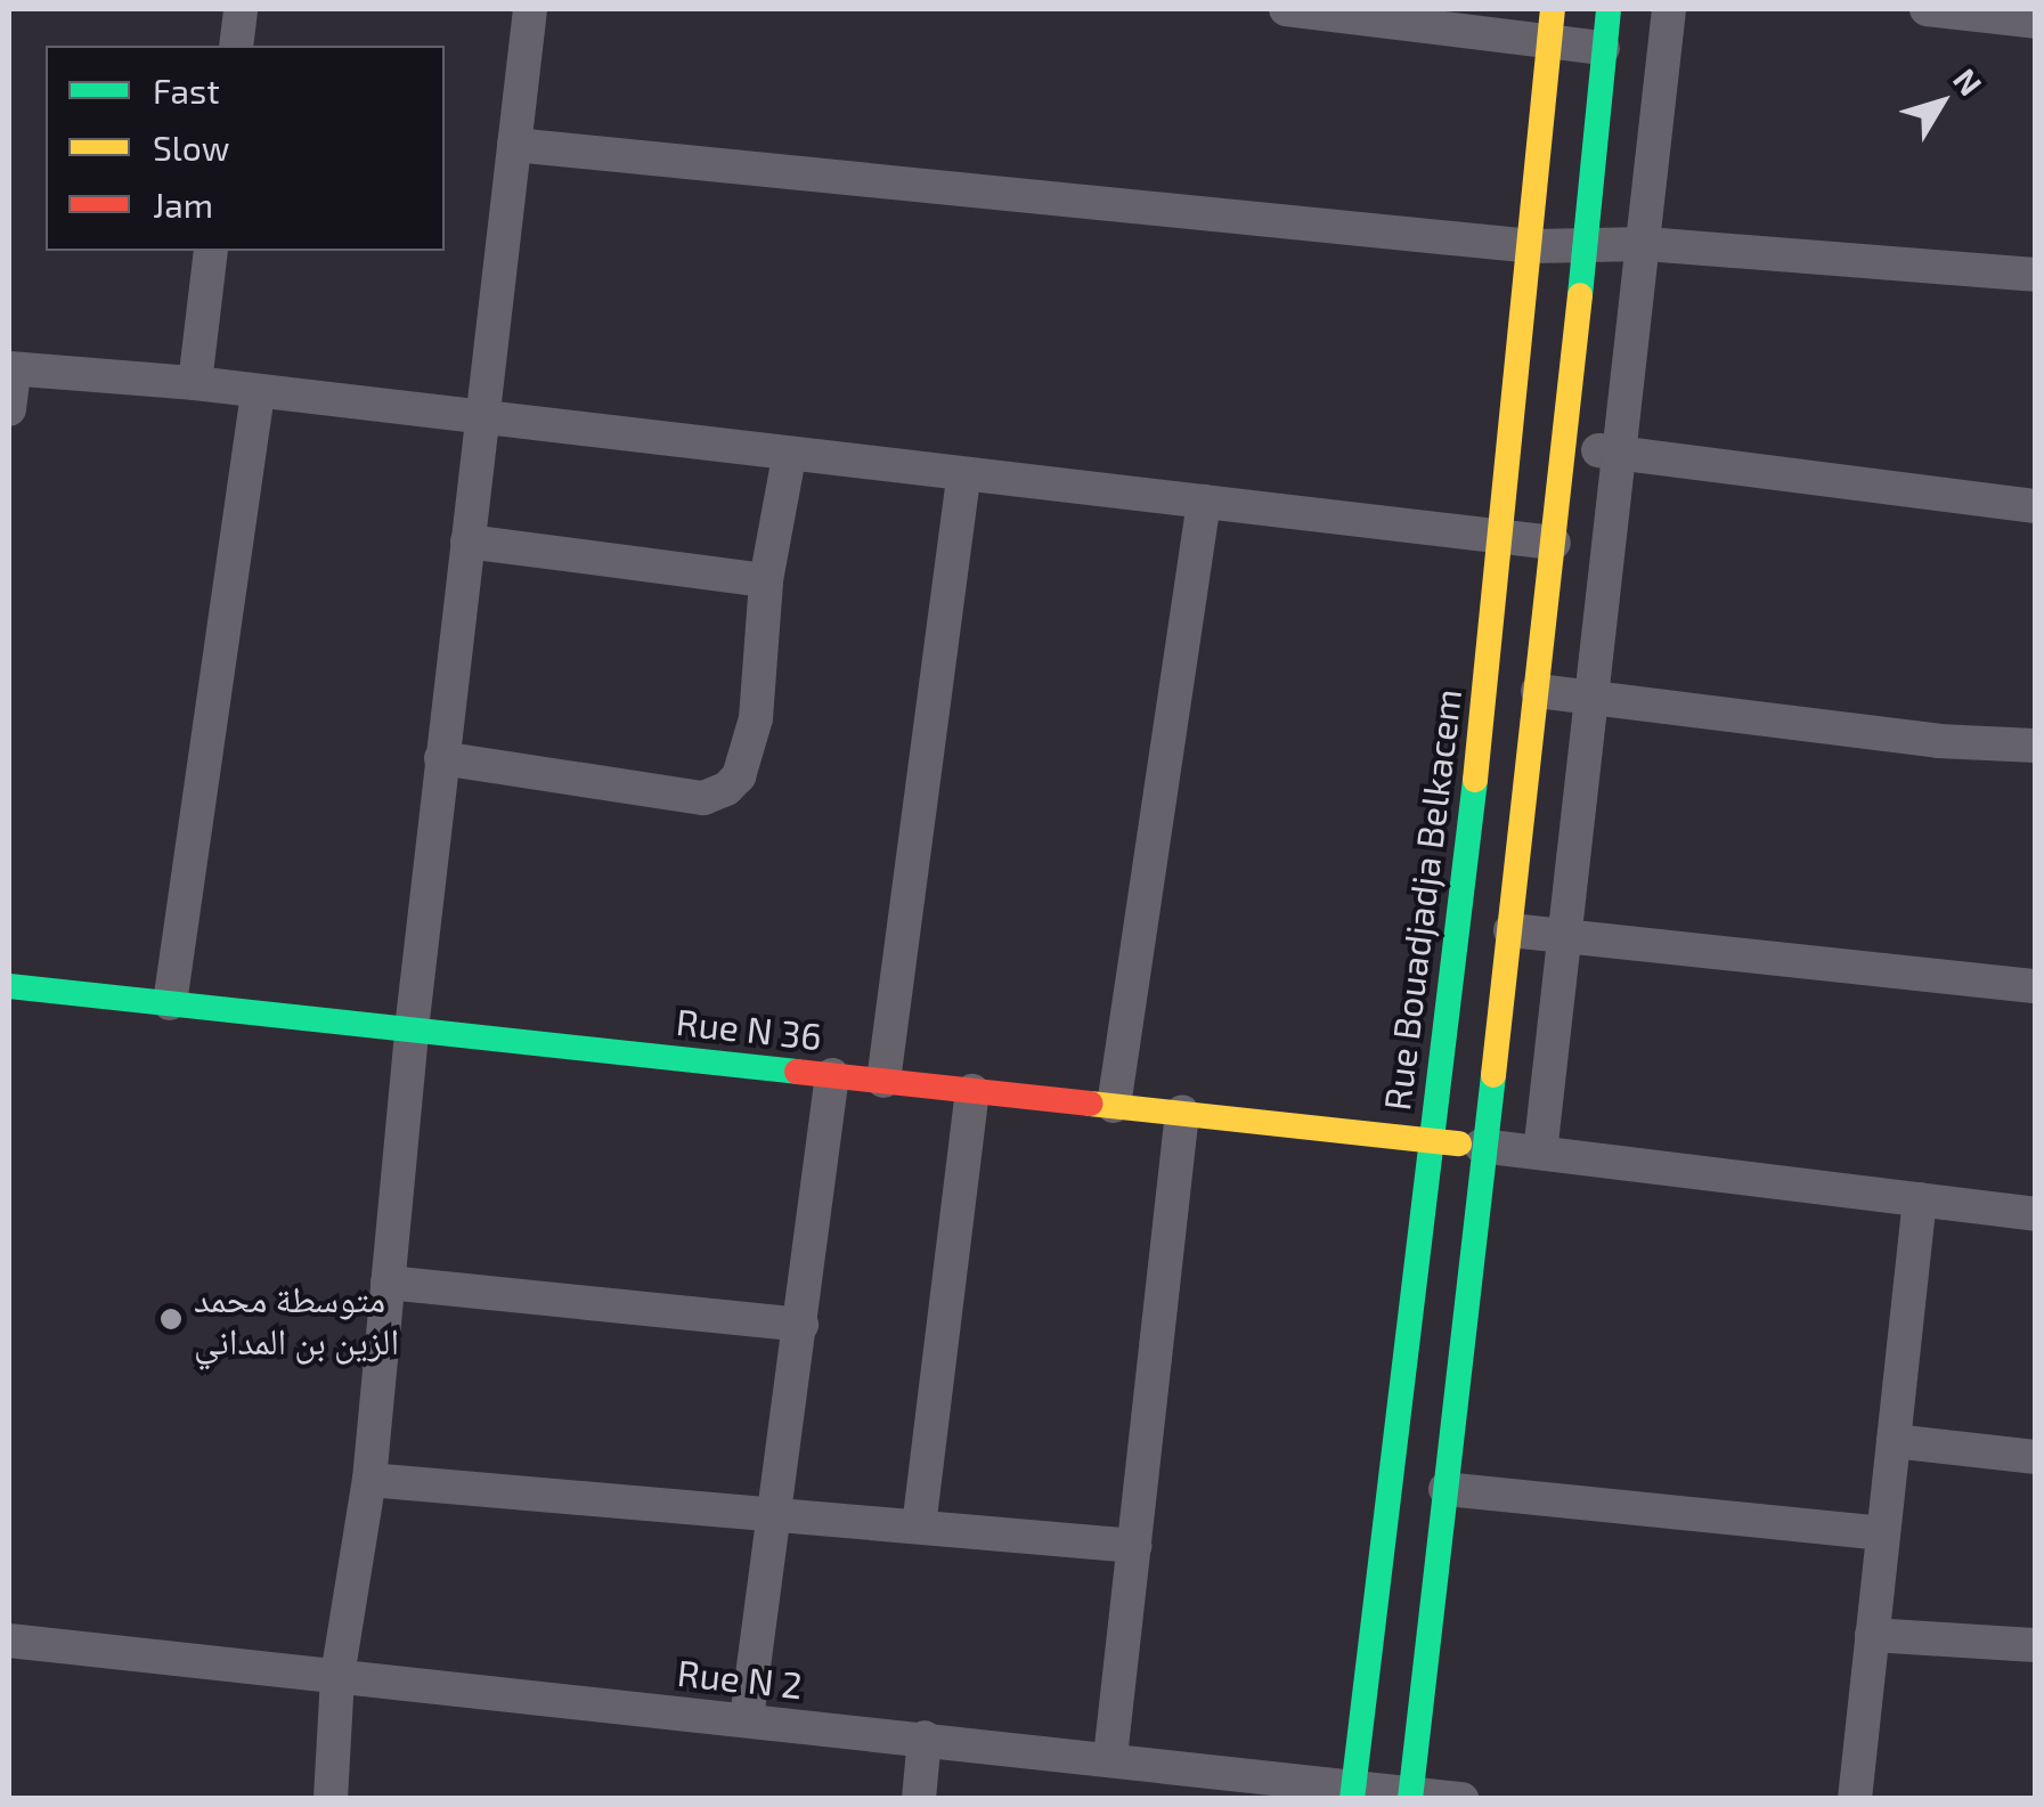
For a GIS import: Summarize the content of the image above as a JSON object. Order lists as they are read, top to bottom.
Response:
{
  "streets": {
    "street": ["Rue Bouadjadja Belkacem", "Rue N 36", "Rue N 2"]
  },
  "crossings": [
    ["Rue Bouadjadja Belkacem", "Rue N 36"],
    ["Rue Bouadjadja Belkacem", "Rue N 2"]
  ],
  "places": ["متوسطة محمد الزين بن المداني"],
  "legend": ["Fast", "Slow", "Jam"],
  "north": "top right"
}
